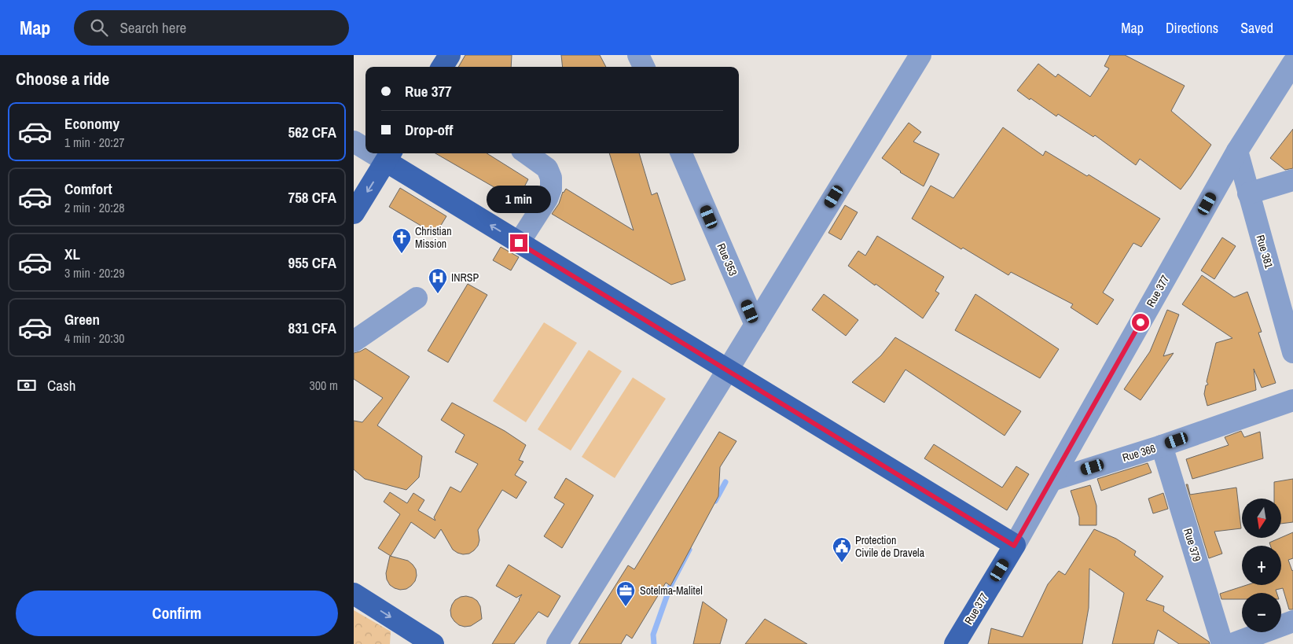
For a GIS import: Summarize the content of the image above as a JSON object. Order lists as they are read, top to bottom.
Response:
{
  "streets": {
    "main road": ["Rue 377"],
    "street": [
      "Rue 381",
      "Rue 353",
      "Rue 366",
      "Rue 379"
    ]
  },
  "crossings": [
    ["Rue 381", "Rue 377"],
    ["Rue 377", "Rue 366"],
    ["Rue 366", "Rue 379"]
  ],
  "places": {
    "church": ["Christian Mission"],
    "hospital": ["INRSP"],
    "public building": ["Protection Civile de Dravela"],
    "office": ["Sotelma-Malitel"]
  },
  "north": "bottom",
  "page": {
    "header": "Map",
    "search": "Search here",
    "nav": ["Map", "Directions", "Saved"],
    "heading": "Choose a ride",
    "banner": ["Rue 377", "Drop-off"],
    "list": [
      {
        "name": "Economy",
        "note": "1 min · 20:27",
        "value": "562 CFA"
      },
      {
        "name": "Comfort",
        "note": "2 min · 20:28",
        "value": "758 CFA"
      },
      {
        "name": "XL",
        "note": "3 min · 20:29",
        "value": "955 CFA"
      },
      {
        "name": "Green",
        "note": "4 min · 20:30",
        "value": "831 CFA"
      }
    ],
    "bubble": "1 min",
    "pay": ["Cash", "300 m"],
    "map_buttons": ["+", "−"],
    "buttons": "Confirm"
  }
}
